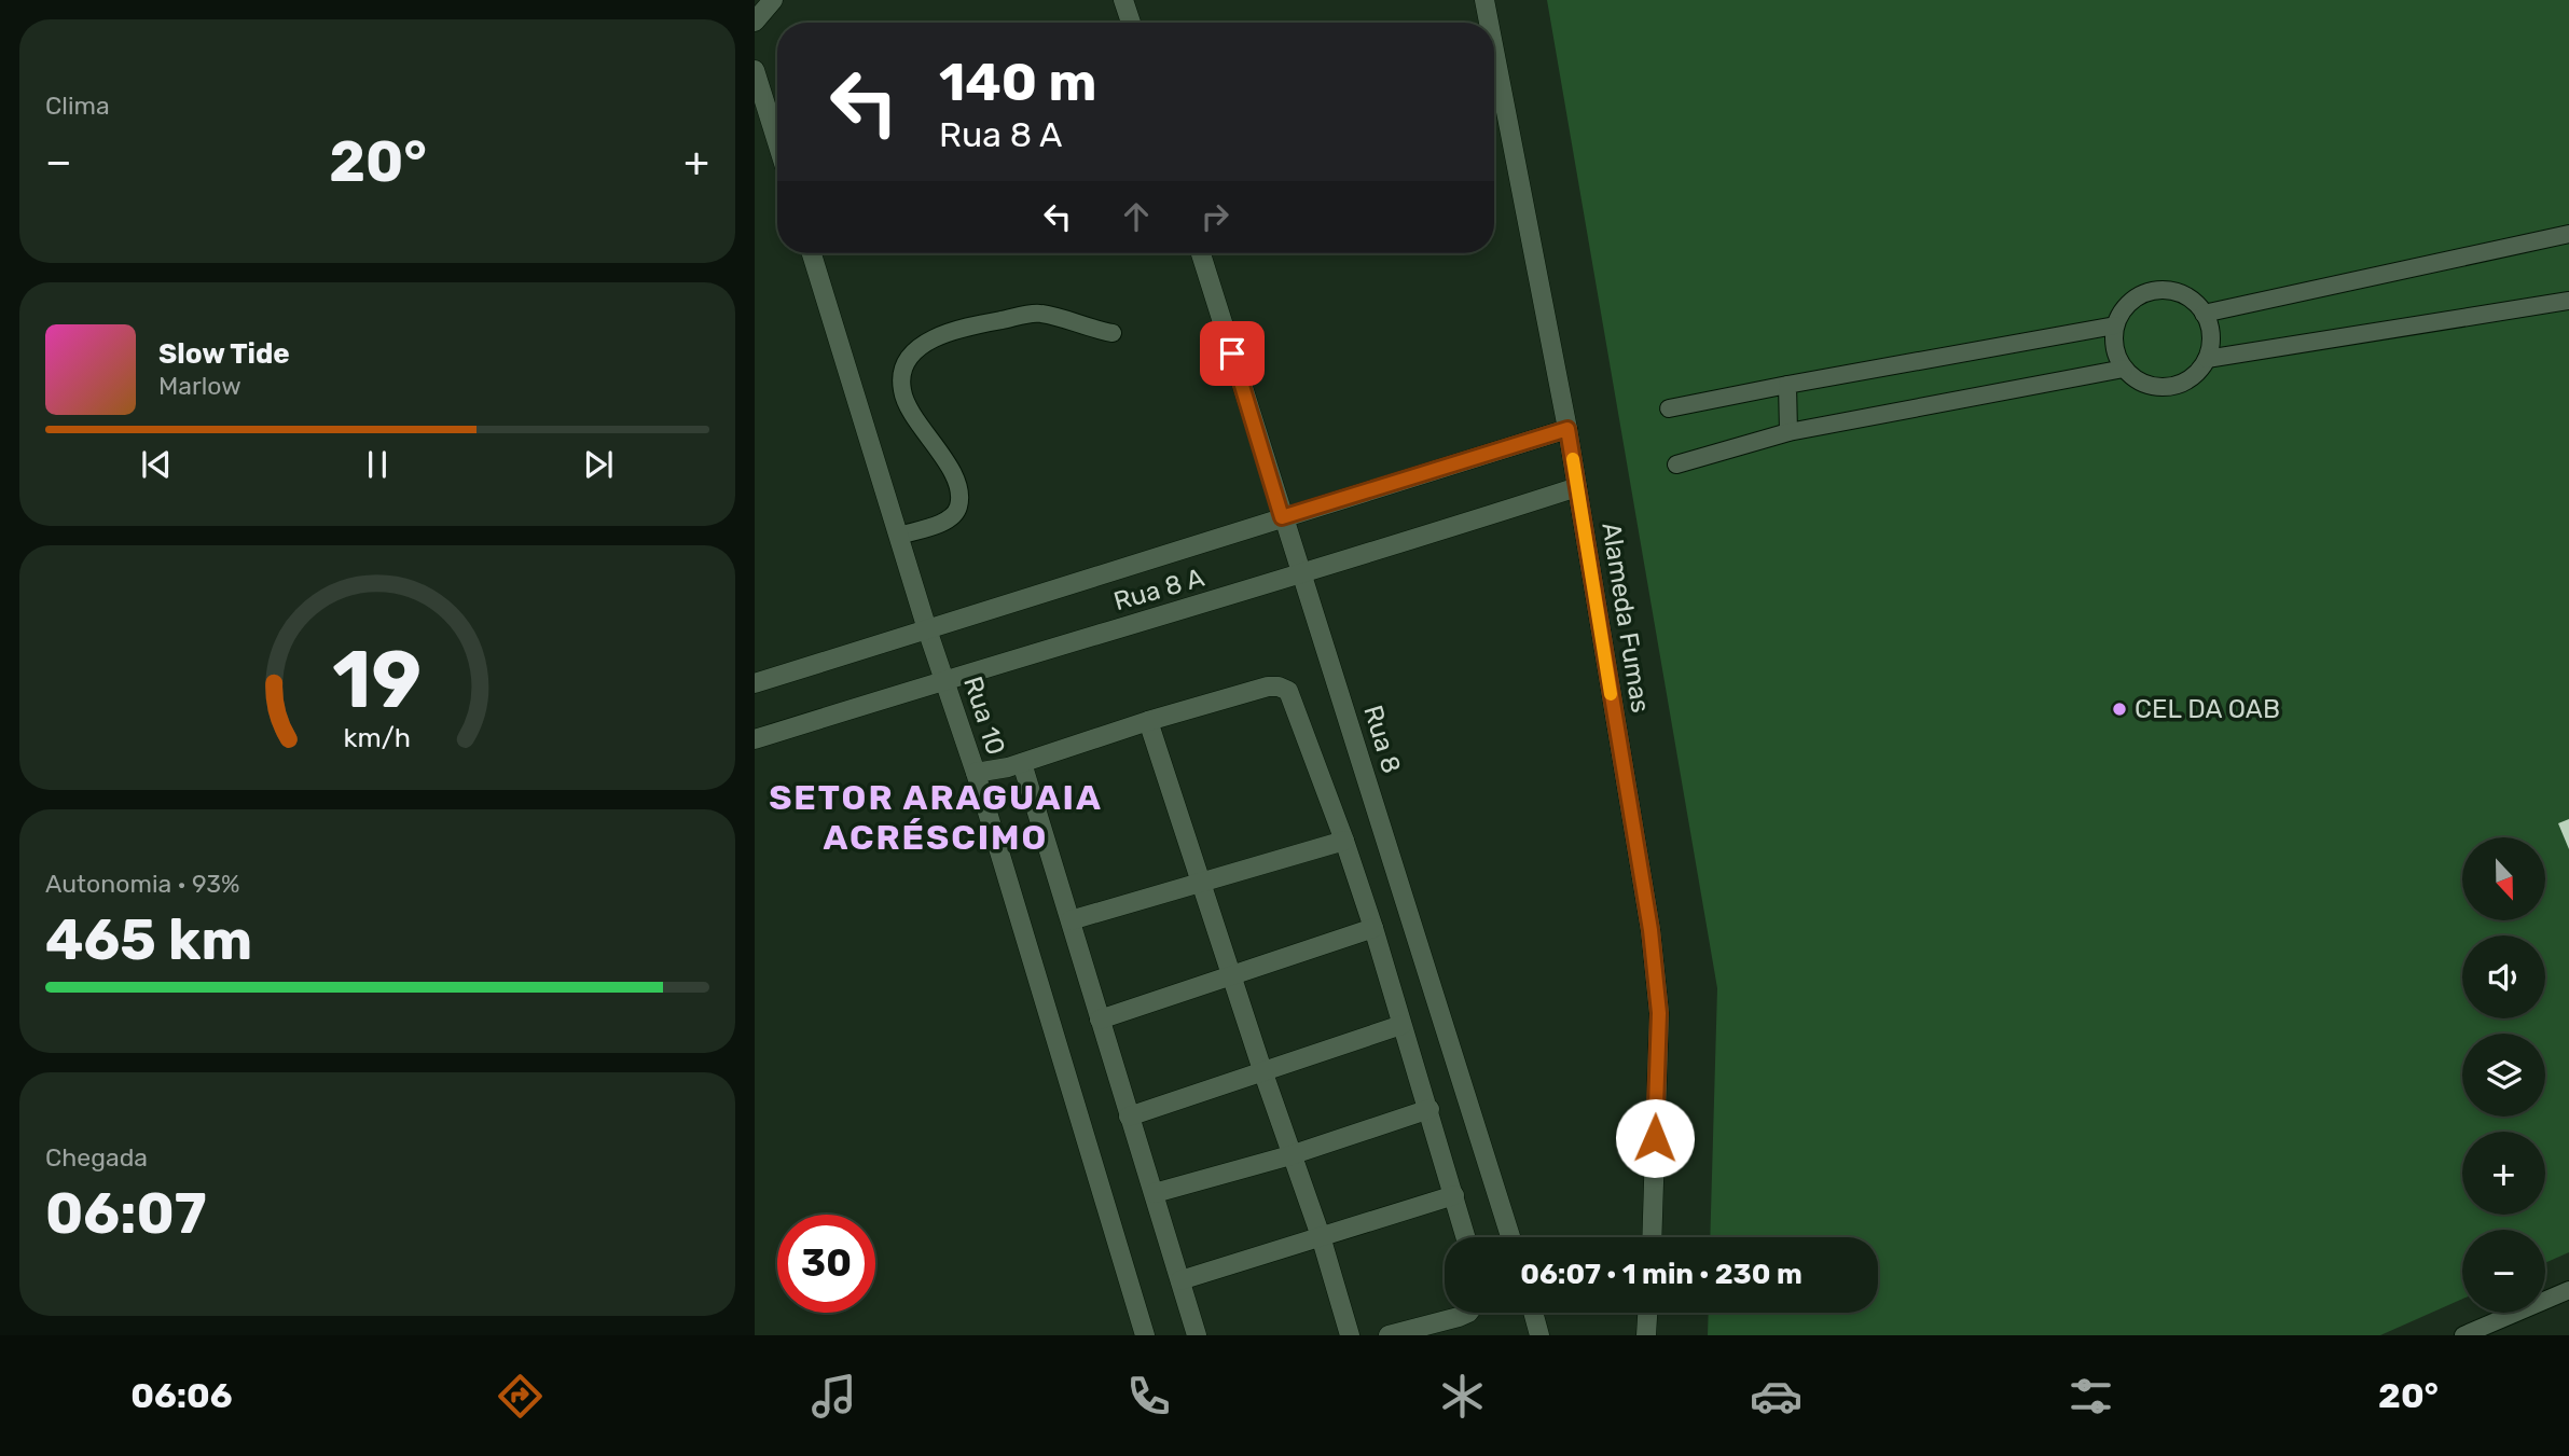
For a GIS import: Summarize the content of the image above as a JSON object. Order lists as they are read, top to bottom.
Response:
{
  "streets": {
    "street": [
      "Rua 8 A",
      "Alameda Fumas",
      "Rua 10",
      "Rua 8"
    ]
  },
  "crossings": [
    ["Rua 8 A", "Alameda Fumas"],
    ["Rua 8 A", "Rua 10"],
    ["Rua 8 A", "Rua 8"]
  ],
  "districts": ["SETOR ARAGUAIA ACRÉSCIMO"],
  "places": ["CEL DA OAB"],
  "north": "bottom",
  "page": {
    "tile": [
      "Clima",
      ["Autonomia · 93%", "465 km"],
      ["Chegada", "06:07"]
    ],
    "turn": ["140 m", "Rua 8 A"],
    "heat": ["−", "20°", "+"],
    "song": ["Slow Tide", "Marlow"],
    "map_buttons": ["+", "−"],
    "limit": "30",
    "trip": "06:07 · 1 min · 230 m",
    "tabs": ["06:06", "20°"],
    "gauge": ["19", "km/h"]
  }
}
